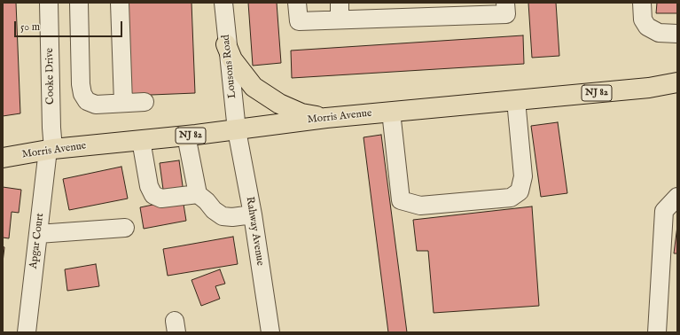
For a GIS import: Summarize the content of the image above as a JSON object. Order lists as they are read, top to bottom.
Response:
{
  "streets": {
    "main road": ["NJ 82", "Morris Avenue"],
    "street": [
      "Lousons Road",
      "Cooke Drive",
      "Rahway Avenue",
      "Apgar Court"
    ]
  },
  "crossings": [
    ["Lousons Road", "Morris Avenue"],
    ["Lousons Road", "Rahway Avenue"],
    ["Cooke Drive", "Morris Avenue"],
    ["Cooke Drive", "Apgar Court"],
    ["Morris Avenue", "Rahway Avenue"],
    ["Morris Avenue", "Apgar Court"]
  ],
  "scale_bar": "50 m"
}
